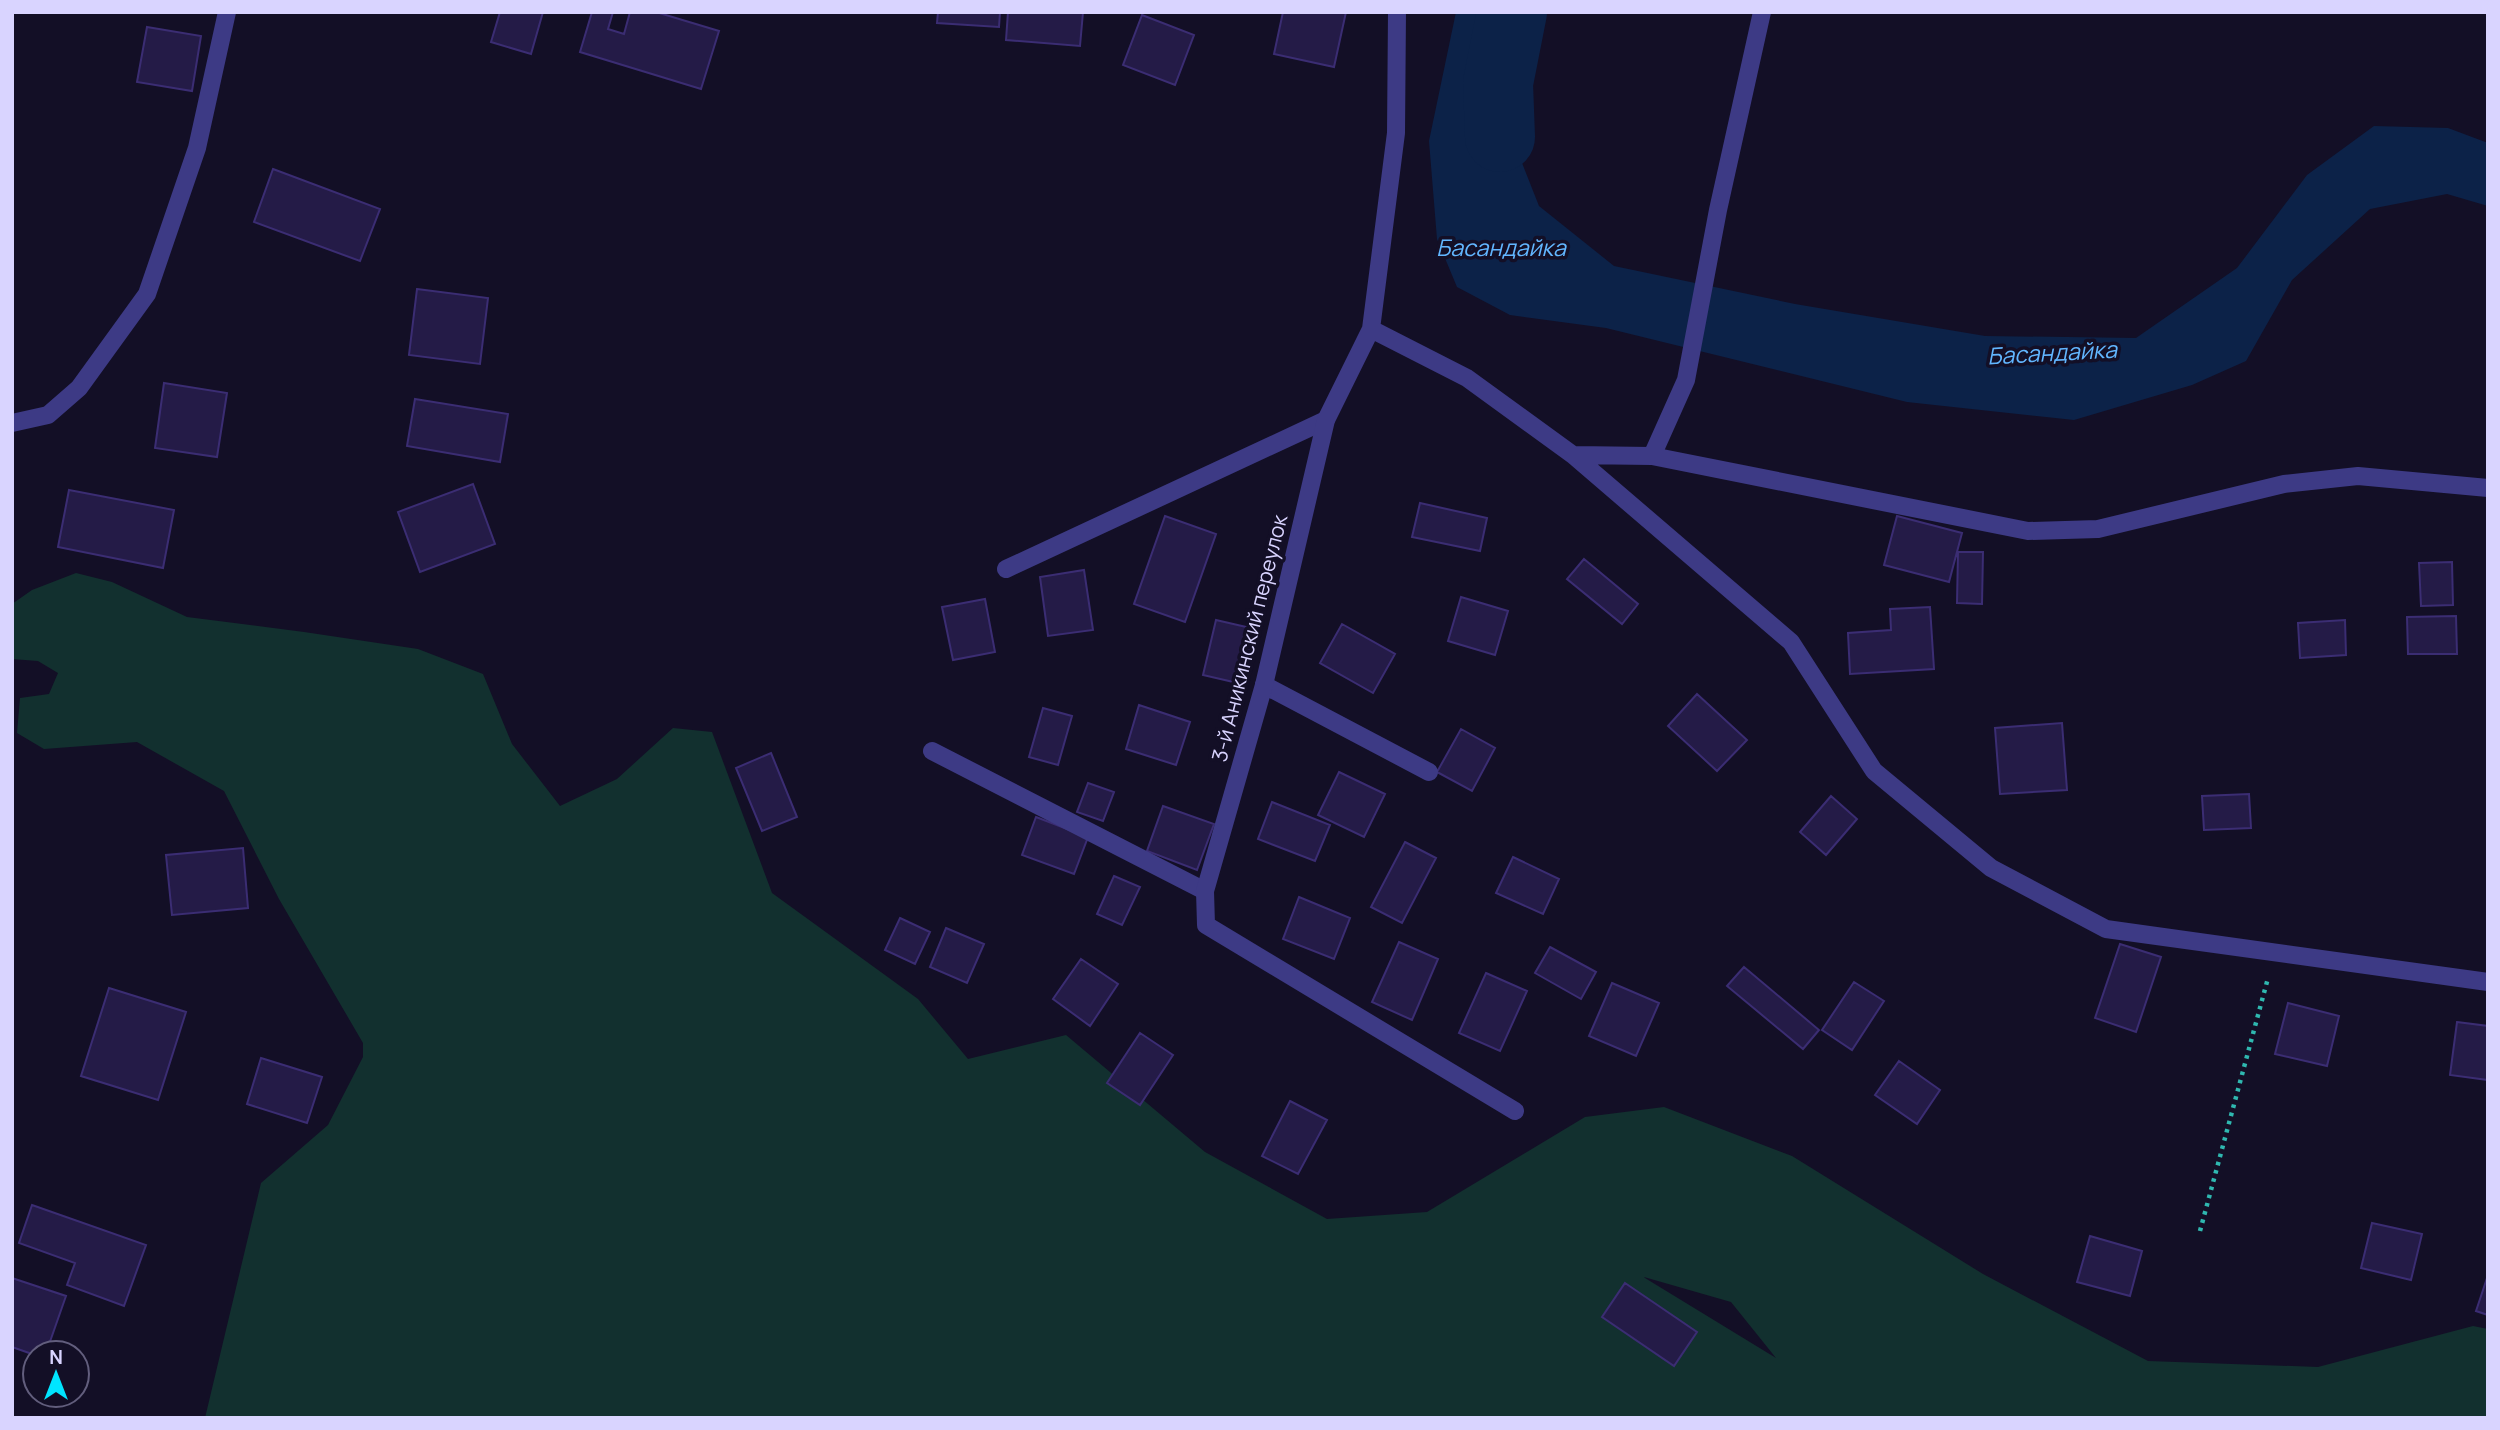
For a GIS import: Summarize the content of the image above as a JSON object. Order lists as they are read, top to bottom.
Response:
{
  "streets": {
    "street": ["3-й Аникинский переулок"]
  },
  "water": ["Басандайка"],
  "north": "top"
}
